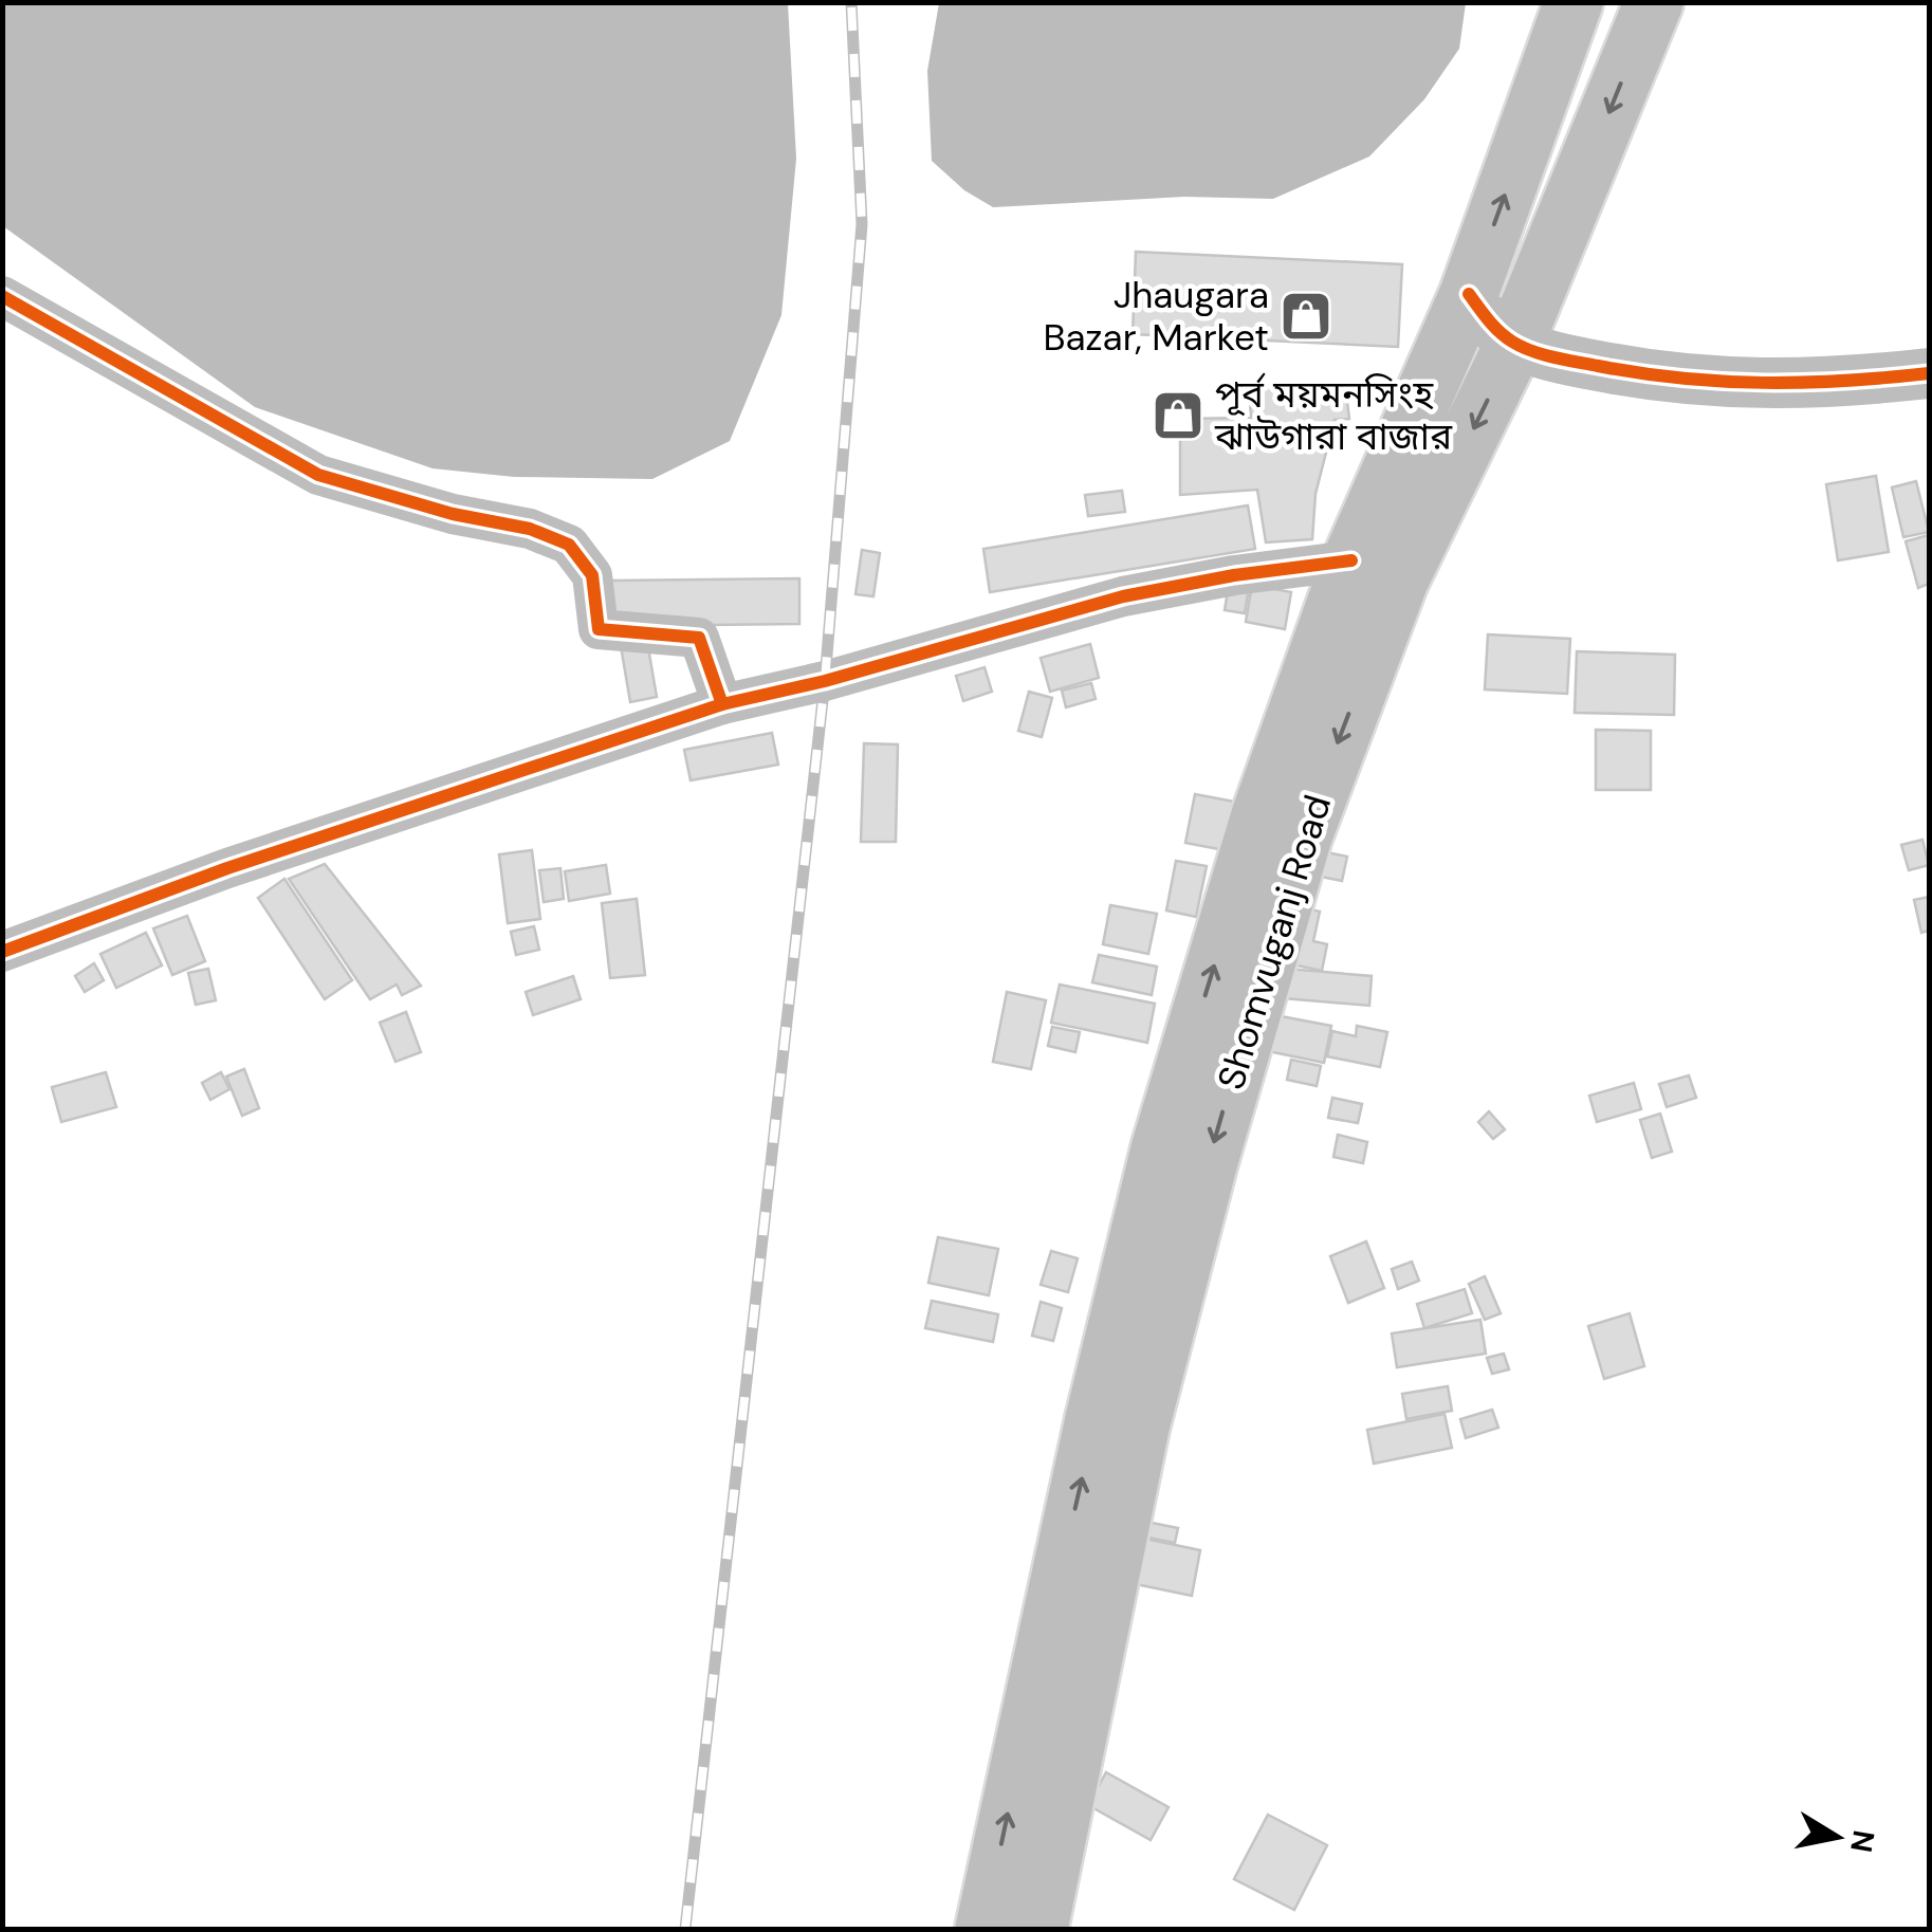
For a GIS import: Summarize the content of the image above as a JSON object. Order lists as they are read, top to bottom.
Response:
{
  "streets": {
    "main road": ["Shomvuganj Road"]
  },
  "places": {
    "shop": ["Jhaugara Bazar, Market", "পূর্ব ময়মনসিংহ ঝাউগারা বাজার"]
  },
  "north": "right"
}
